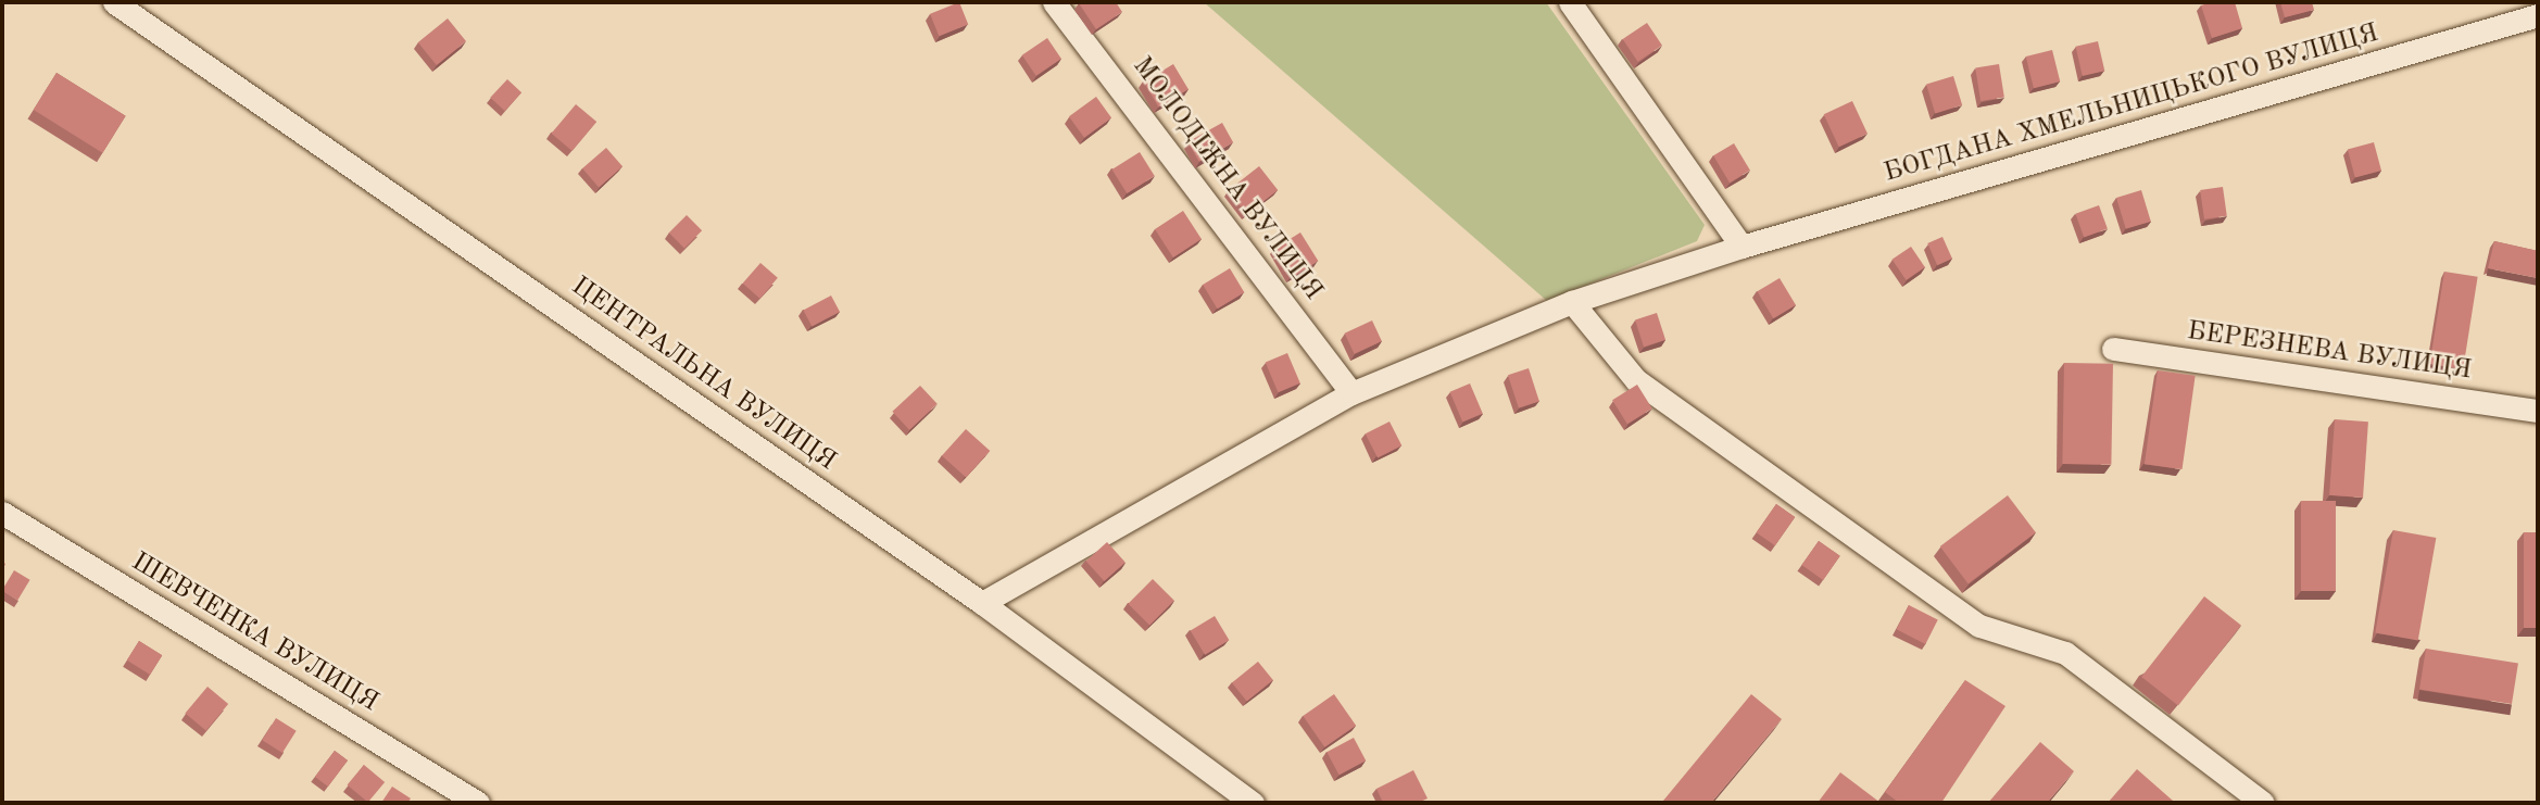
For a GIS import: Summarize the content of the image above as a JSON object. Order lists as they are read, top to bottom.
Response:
{
  "streets": {
    "street": [
      "БОГДАНА ХМЕЛЬНИЦЬКОГО ВУЛИЦЯ",
      "МОЛОДІЖНА ВУЛИЦЯ",
      "БЕРЕЗНЕВА ВУЛИЦЯ",
      "ЦЕНТРАЛЬНА ВУЛИЦЯ",
      "ШЕВЧЕНКА ВУЛИЦЯ"
    ]
  },
  "crossings": [
    ["БОГДАНА ХМЕЛЬНИЦЬКОГО ВУЛИЦЯ", "МОЛОДІЖНА ВУЛИЦЯ"],
    ["БОГДАНА ХМЕЛЬНИЦЬКОГО ВУЛИЦЯ", "ЦЕНТРАЛЬНА ВУЛИЦЯ"]
  ]
}
